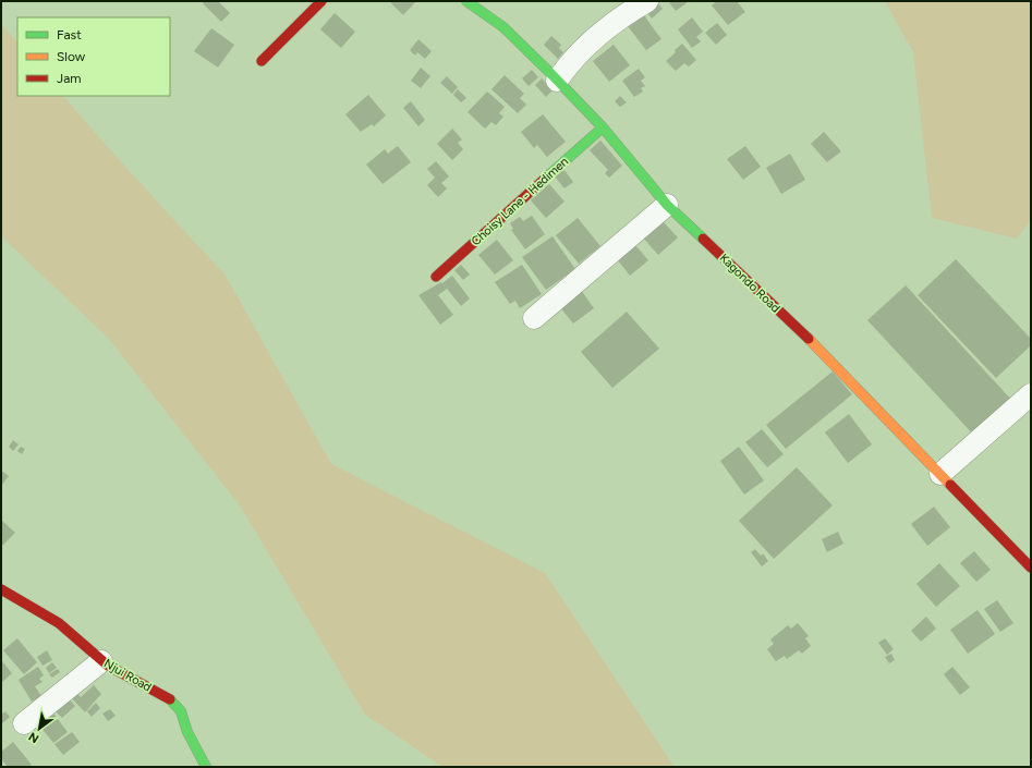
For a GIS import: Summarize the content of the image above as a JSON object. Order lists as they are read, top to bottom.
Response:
{
  "streets": {
    "street": ["Choisy Lane - Hedimen", "Kagondo Road", "Njui Road"]
  },
  "crossings": [
    ["Choisy Lane - Hedimen", "Kagondo Road"]
  ],
  "legend": ["Fast", "Slow", "Jam"],
  "north": "bottom left"
}
